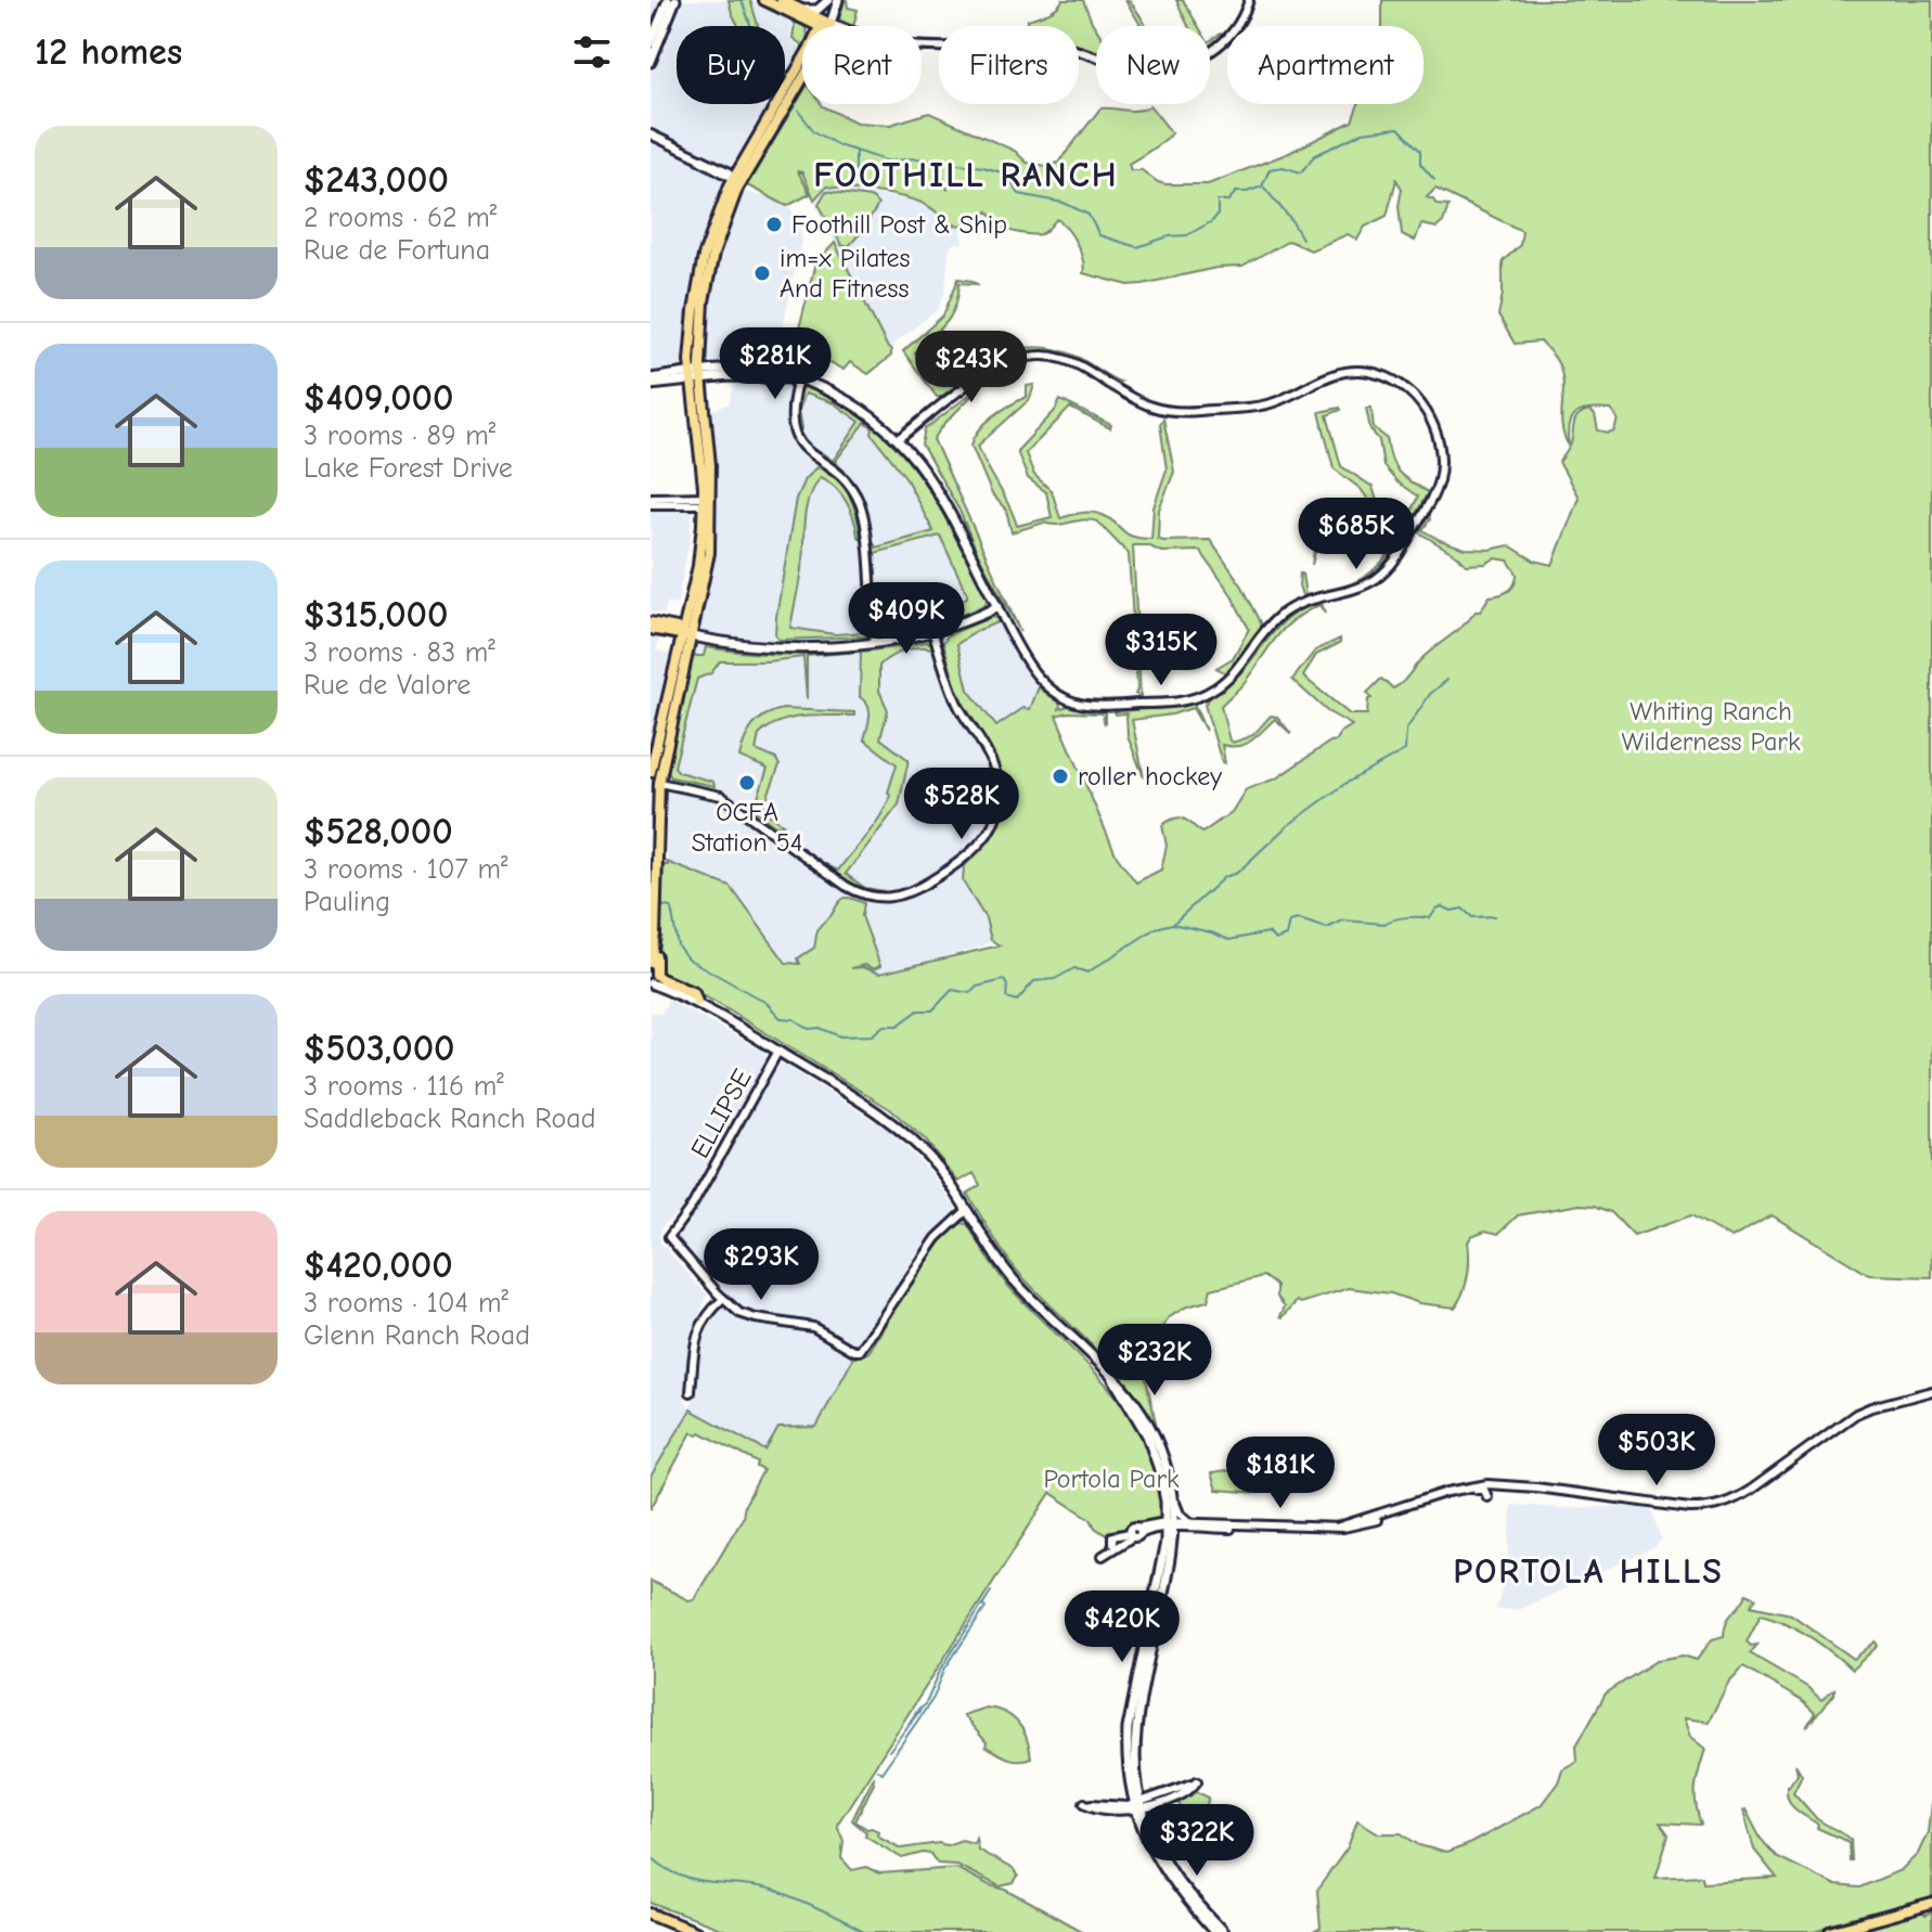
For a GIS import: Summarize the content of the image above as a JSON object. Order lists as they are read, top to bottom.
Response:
{
  "streets": {
    "street": ["ELLIPSE"]
  },
  "districts": ["FOOTHILL RANCH", "PORTOLA HILLS"],
  "parks": ["Whiting Ranch Wilderness Park", "Portola Park"],
  "places": [
    "Foothill Post & Ship",
    "im=x Pilates And Fitness",
    "roller hockey",
    "OCFA Station 54"
  ],
  "page": {
    "heading": "12 homes",
    "chip": [
      "Buy",
      "Rent",
      "Filters",
      "New",
      "Apartment"
    ],
    "list": [
      {
        "name": "$243,000",
        "note": "2 rooms · 62 m² · Rue de Fortuna"
      },
      {
        "name": "$409,000",
        "note": "3 rooms · 89 m² · Lake Forest Drive"
      },
      {
        "name": "$315,000",
        "note": "3 rooms · 83 m² · Rue de Valore"
      },
      {
        "name": "$528,000",
        "note": "3 rooms · 107 m² · Pauling"
      },
      {
        "name": "$503,000",
        "note": "3 rooms · 116 m² · Saddleback Ranch Road"
      },
      {
        "name": "$420,000",
        "note": "3 rooms · 104 m² · Glenn Ranch Road"
      }
    ],
    "price": [
      "$281K",
      "$243K",
      "$685K",
      "$409K",
      "$315K",
      "$528K",
      "$293K",
      "$232K",
      "$503K",
      "$181K",
      "$420K",
      "$322K"
    ]
  }
}
